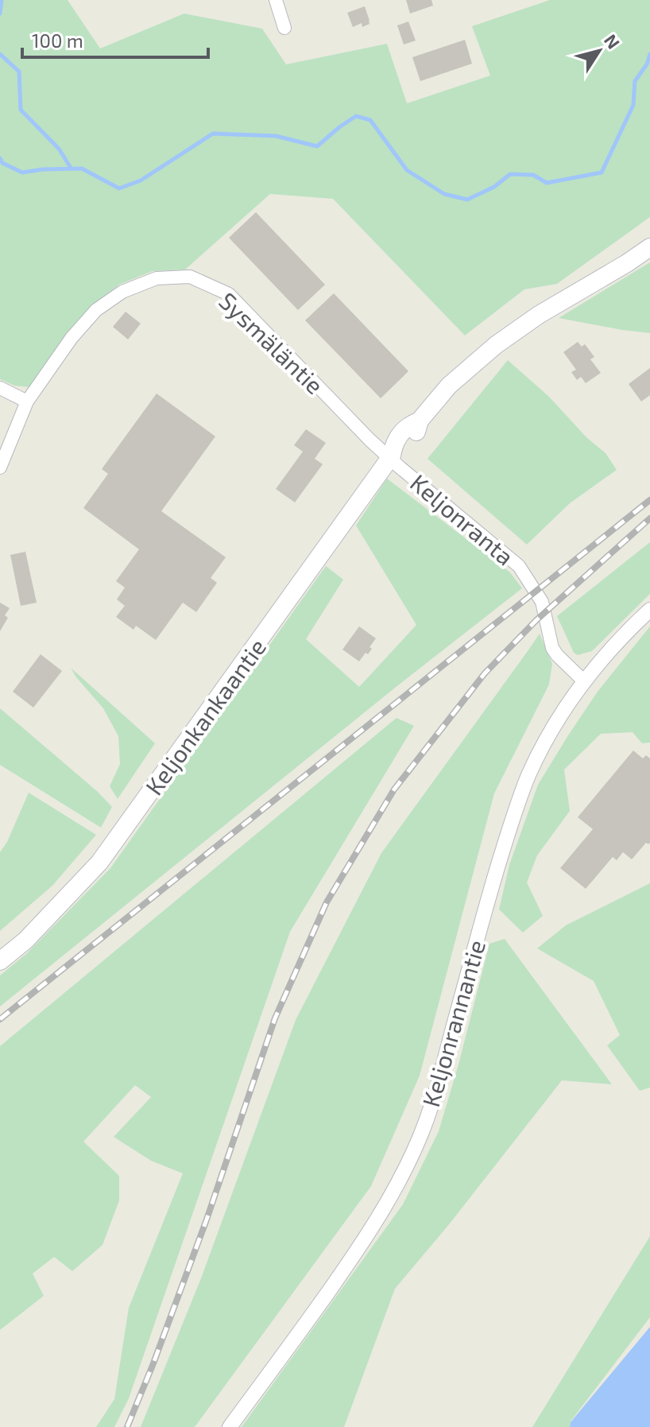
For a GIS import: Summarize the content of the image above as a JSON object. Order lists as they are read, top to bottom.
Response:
{
  "streets": {
    "main road": ["Keljonkankaantie"],
    "street": ["Sysmäläntie", "Keljonranta", "Keljonrannantie"]
  },
  "crossings": [
    ["Sysmäläntie", "Keljonranta"],
    ["Sysmäläntie", "Keljonkankaantie"],
    ["Keljonranta", "Keljonkankaantie"],
    ["Keljonranta", "Keljonrannantie"]
  ],
  "scale_bar": "100 m",
  "north": "top right"
}
